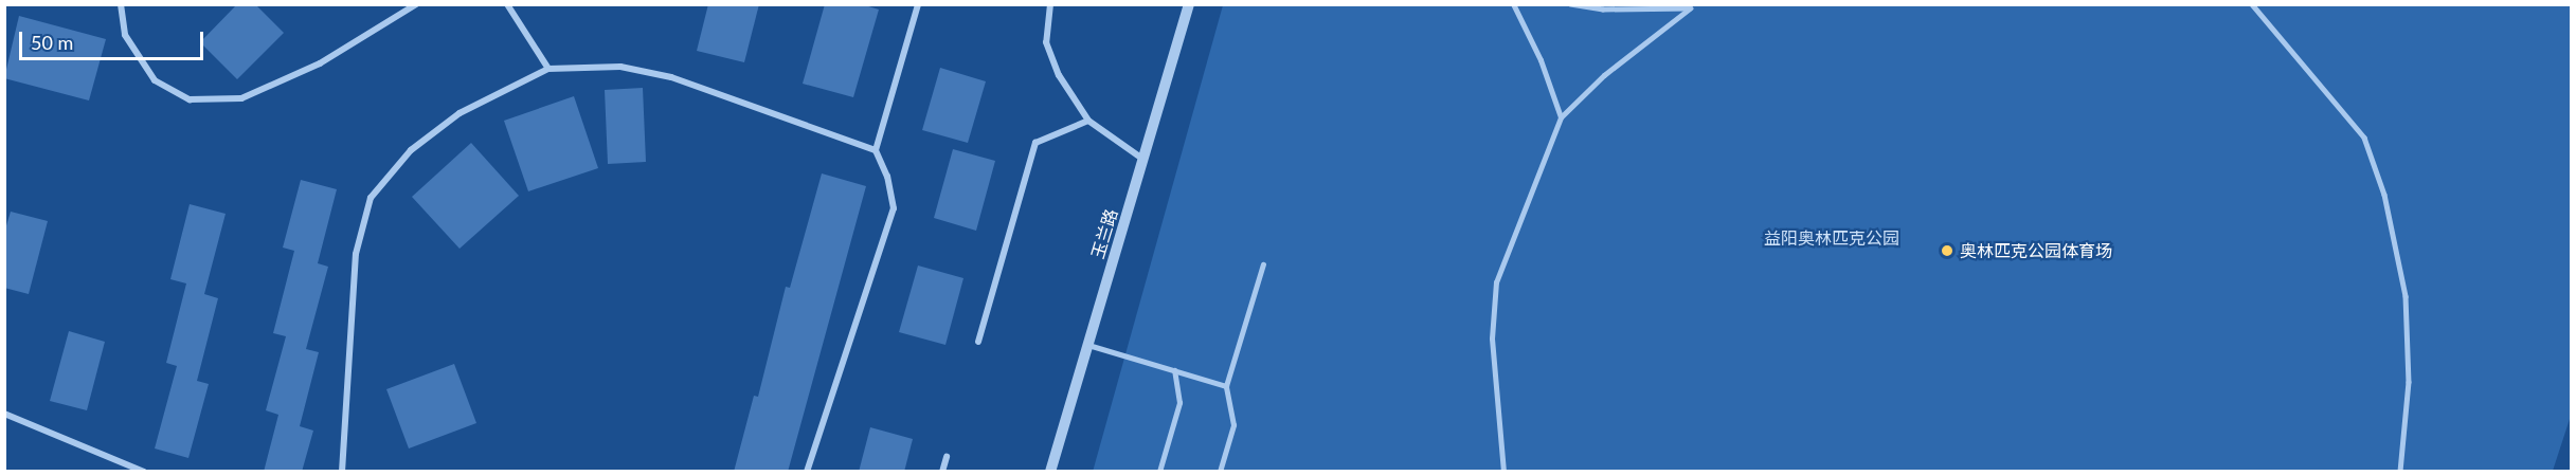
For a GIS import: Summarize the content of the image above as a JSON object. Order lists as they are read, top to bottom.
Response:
{
  "streets": {
    "street": ["玉兰路"]
  },
  "parks": ["益阳奥林匹克公园"],
  "places": ["奥林匹克公园体育场"],
  "scale_bar": "50 m"
}
